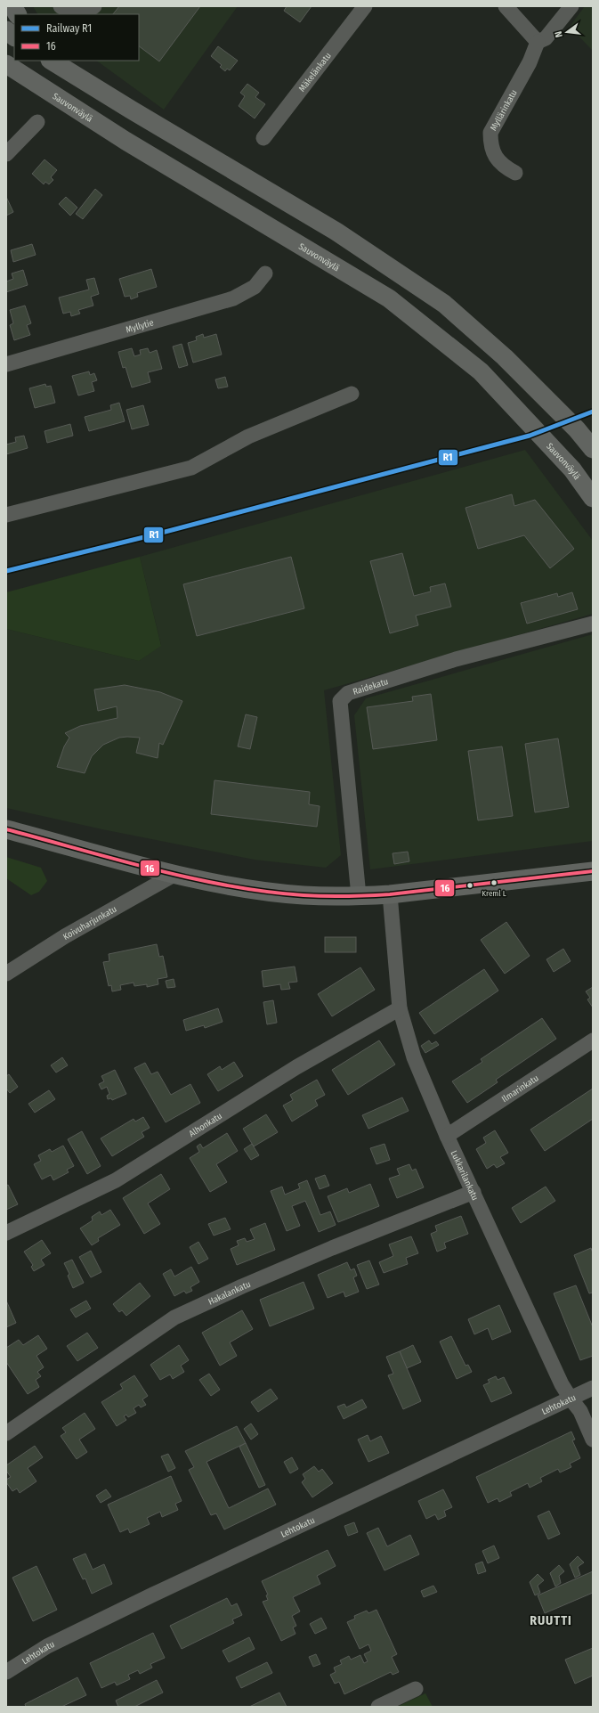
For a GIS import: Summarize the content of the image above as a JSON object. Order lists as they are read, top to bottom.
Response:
{
  "streets": {
    "main road": ["Sauvonväylä"],
    "street": [
      "Mäkelänkatu",
      "Myllärinkatu",
      "Myllytie",
      "Raidekatu",
      "Koivuharjunkatu",
      "Ilmarinkatu",
      "Alhonkatu",
      "Lukkarilankatu",
      "Hakalankatu",
      "Lehtokatu"
    ]
  },
  "crossings": [
    ["Ilmarinkatu", "Lukkarilankatu"],
    ["Alhonkatu", "Lukkarilankatu"],
    ["Lukkarilankatu", "Hakalankatu"],
    ["Lukkarilankatu", "Lehtokatu"]
  ],
  "districts": ["RUUTTI"],
  "places": ["Kreml L"],
  "lines": ["rail line R1", "transit line 16"],
  "legend": ["Railway R1", "16"],
  "north": "left"
}
